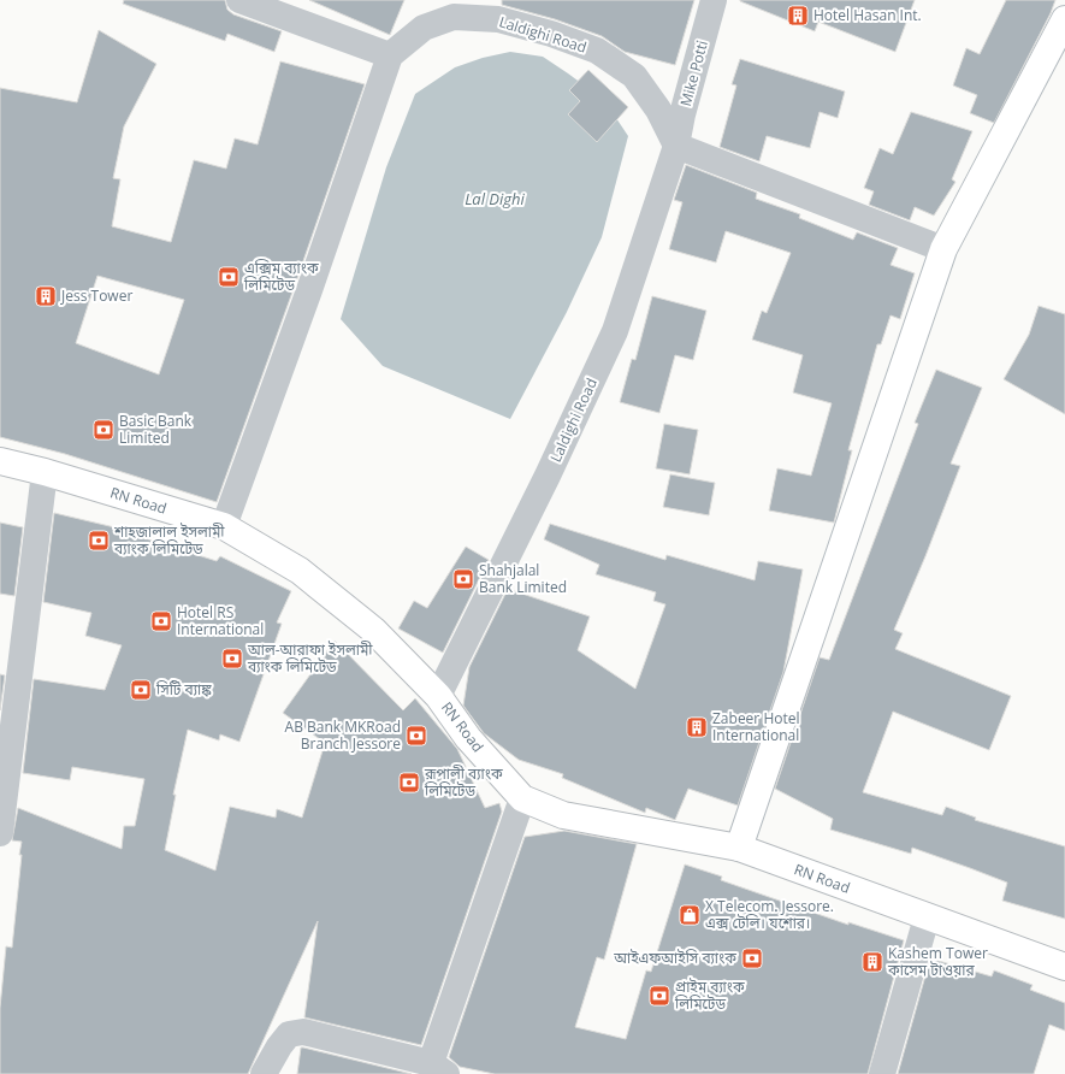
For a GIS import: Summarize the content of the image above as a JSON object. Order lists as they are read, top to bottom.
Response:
{
  "streets": {
    "main road": ["RN Road"],
    "street": ["Laldighi Road", "Mike Potti"]
  },
  "crossings": [
    ["Laldighi Road", "Mike Potti"],
    ["Laldighi Road", "RN Road"]
  ],
  "water": ["Lal Dighi"],
  "places": {
    "building": [
      "Hotel Hasan Int.",
      "Jess Tower",
      "Zabeer Hotel International",
      "Kashem Tower কাসেম টাওয়ার"
    ],
    "bank": [
      "এক্সিম ব্যাংক লিমিটেড",
      "Basic Bank Limited",
      "শাহজালাল ইসলামী ব্যাংক লিমিটেড",
      "Shahjalal Bank Limited",
      "Hotel RS International",
      "আল-আরাফা ইসলামী ব্যাংক লিমিটেড",
      "সিটি ব্যাঙ্ক",
      "AB Bank MKRoad Branch Jessore",
      "রূপালী ব্যাংক লিমিটেড",
      "আইএফআইসি ব্যাংক",
      "প্রাইম ব্যাংক লিমিটেড"
    ],
    "shop": ["X Telecom. Jessore. এক্স টেলি। যশোর।"]
  }
}
